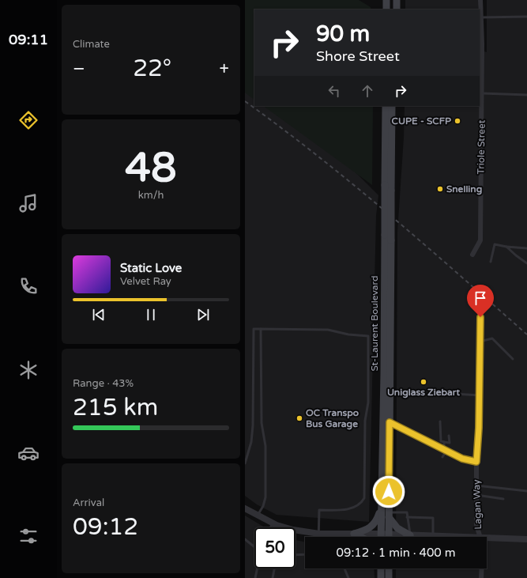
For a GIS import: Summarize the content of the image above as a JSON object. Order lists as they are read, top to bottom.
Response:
{
  "streets": {
    "main road": ["St-Laurent Boulevard"],
    "street": ["Triole Street", "Lagan Way"]
  },
  "places": [
    "CUPE - SCFP",
    "Snelling",
    "Uniglass Ziebart",
    "OC Transpo Bus Garage"
  ],
  "page": {
    "tabs": "09:11",
    "tile": [
      "Climate",
      ["48", "km/h"],
      ["Range · 43%", "215 km"],
      ["Arrival", "09:12"]
    ],
    "turn": ["90 m", "Shore Street"],
    "heat": ["−", "22°", "+"],
    "song": ["Static Love", "Velvet Ray"],
    "limit": "50",
    "trip": "09:12 · 1 min · 400 m"
  }
}
